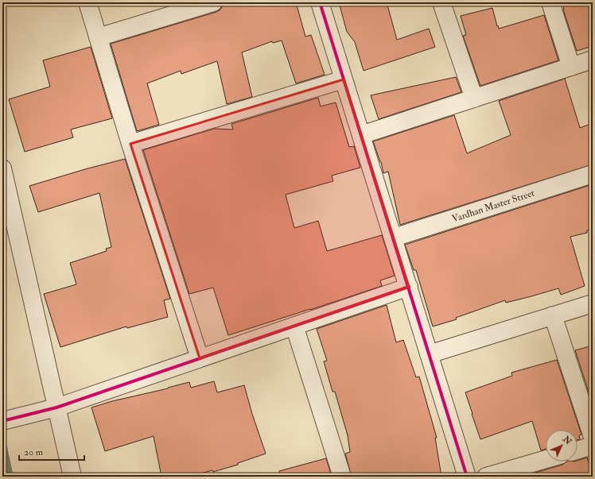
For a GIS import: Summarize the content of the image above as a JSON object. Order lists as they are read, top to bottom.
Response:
{
  "streets": {
    "street": ["Vardhan Master Street"]
  },
  "scale_bar": "20 m",
  "north": "top right"
}
